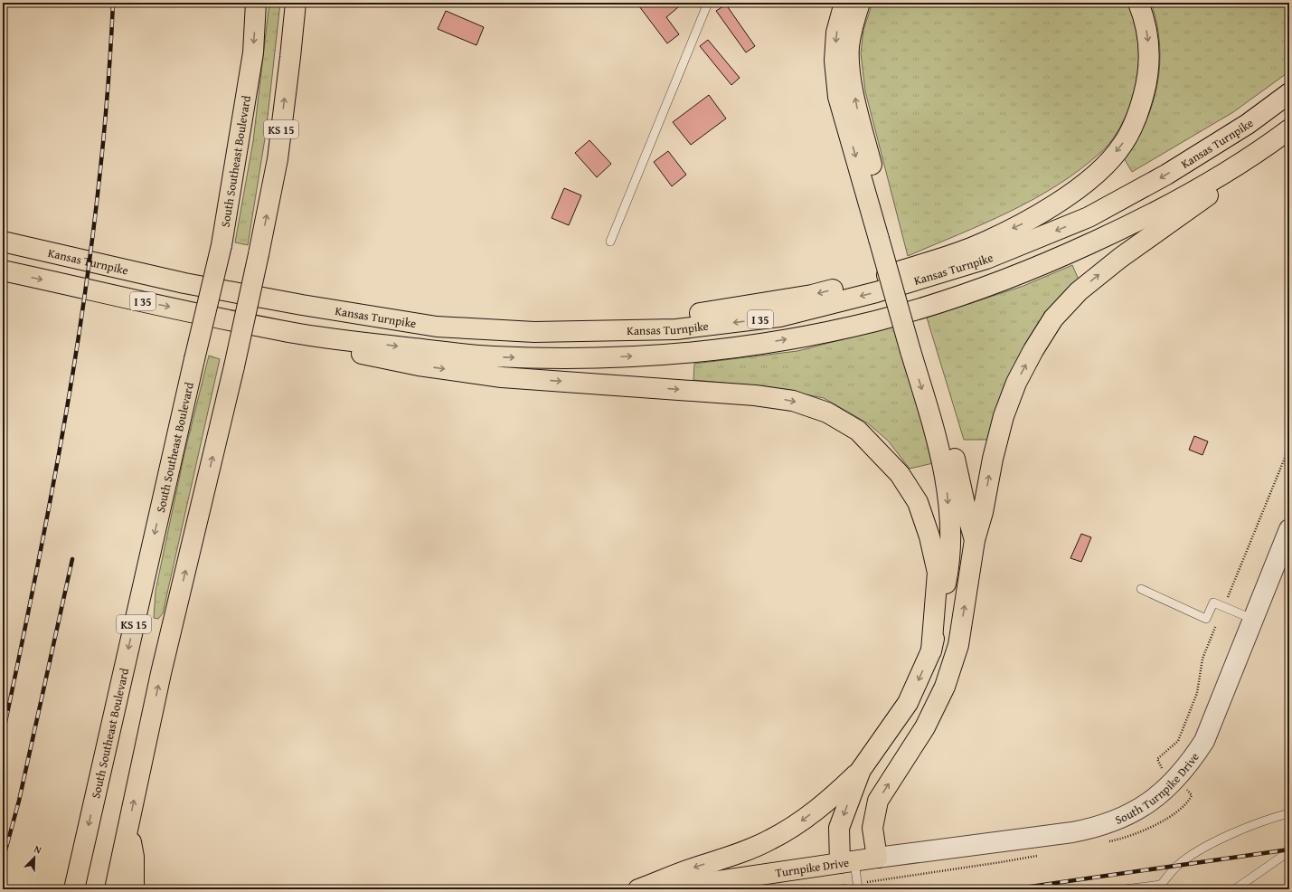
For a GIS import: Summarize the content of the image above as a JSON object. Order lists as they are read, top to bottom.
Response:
{
  "streets": {
    "main road": [
      "KS 15",
      "Kansas Turnpike",
      "South Southeast Boulevard",
      "I 35",
      "Turnpike Drive"
    ],
    "street": ["South Turnpike Drive"]
  },
  "crossings": [
    ["South Turnpike Drive", "Turnpike Drive"]
  ],
  "north": "top right"
}
